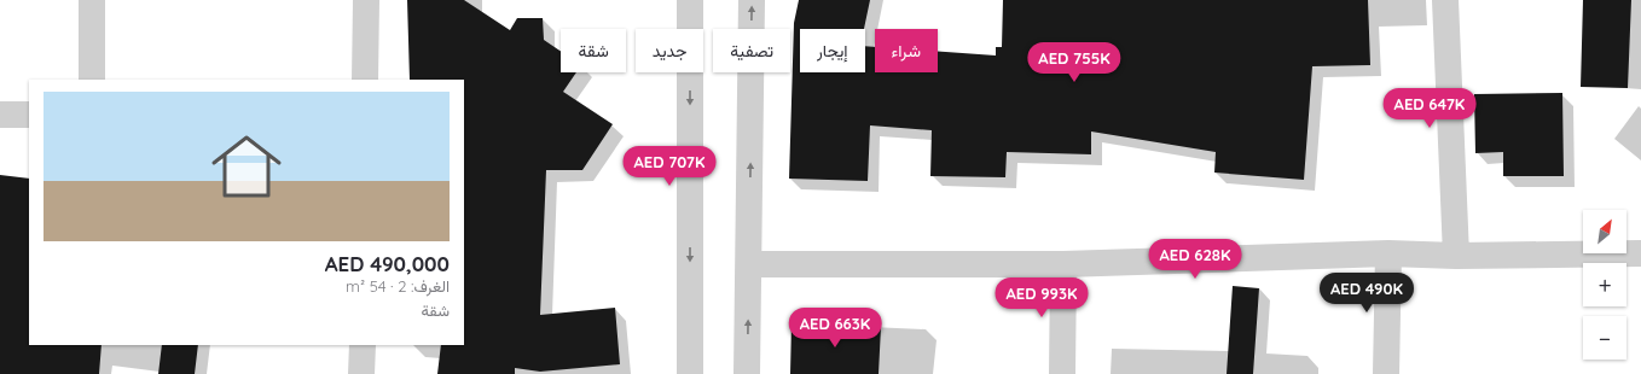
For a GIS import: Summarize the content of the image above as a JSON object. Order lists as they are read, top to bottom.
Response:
{
  "north": "top right",
  "page": {
    "chip": [
      "شراء",
      "إيجار",
      "تصفية",
      "جديد",
      "شقة"
    ],
    "price": [
      "AED 755K",
      "AED 647K",
      "AED 707K",
      "AED 628K",
      "AED 490K",
      "AED 993K",
      "AED 663K"
    ],
    "list": [
      {
        "name": "AED 490,000",
        "note": "الغرف: 2 · 54 m² · شقة"
      }
    ],
    "map_buttons": ["+", "−"]
  }
}
